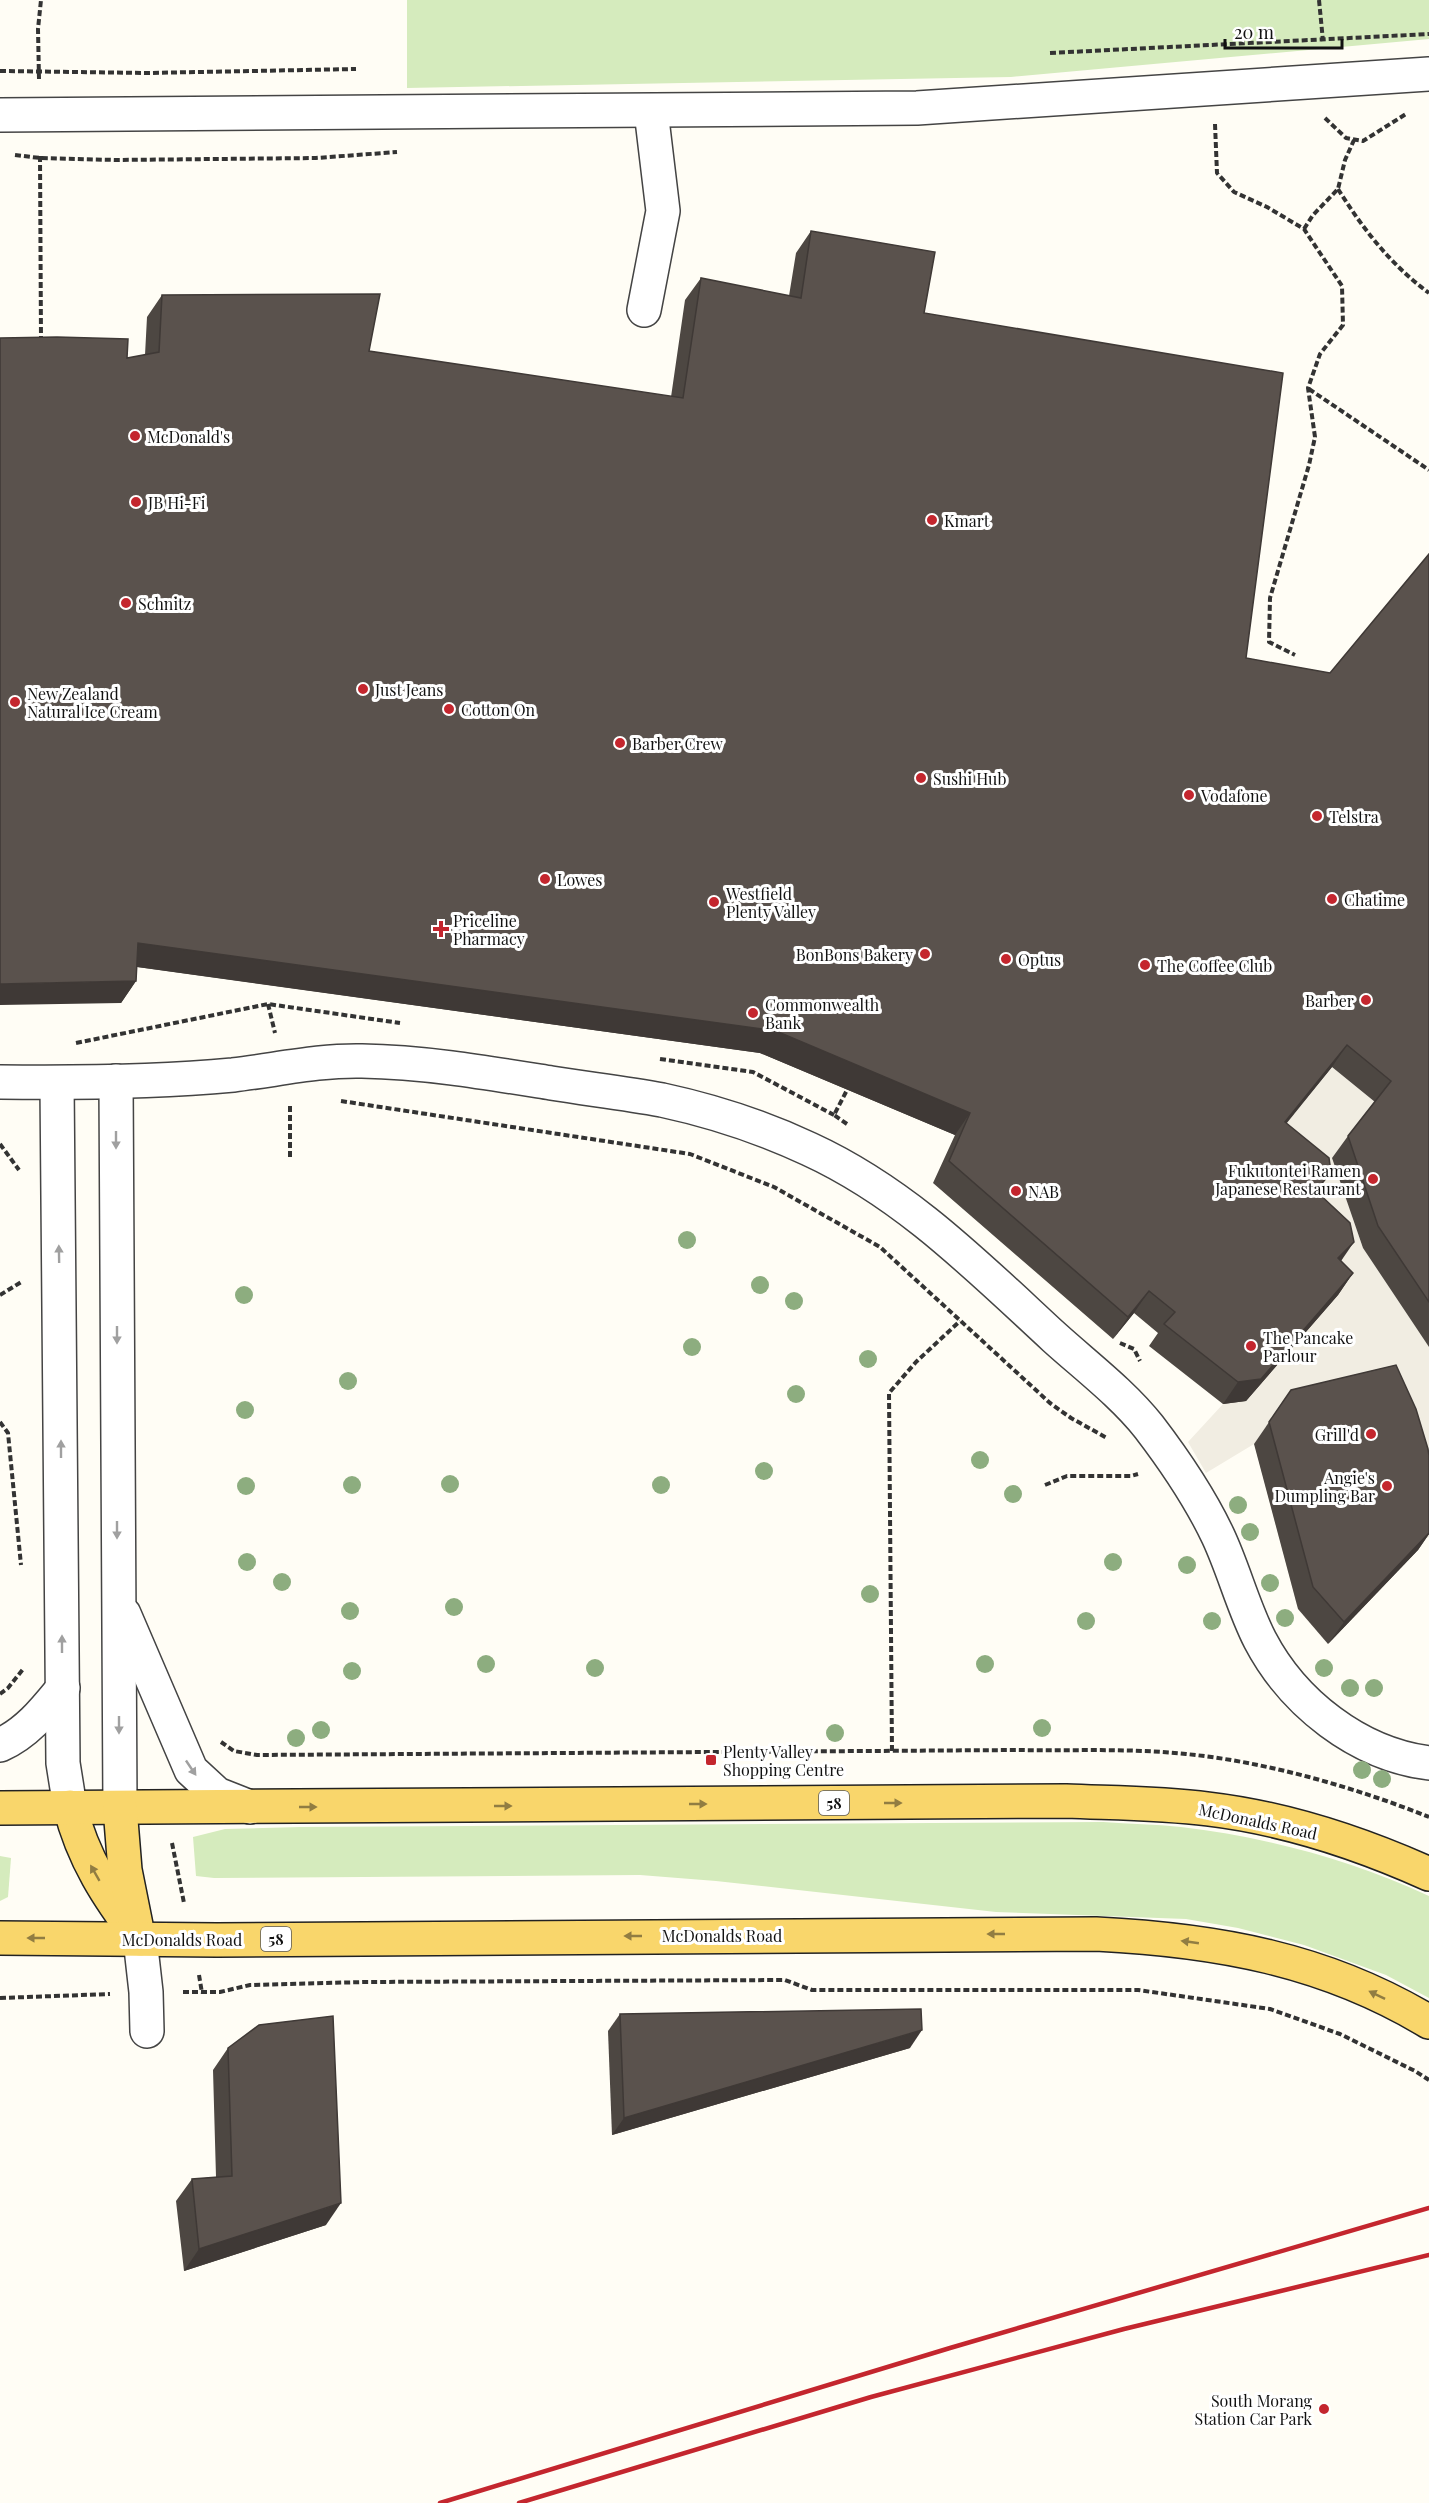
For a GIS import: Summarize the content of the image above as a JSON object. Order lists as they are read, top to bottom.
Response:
{
  "streets": {
    "main road": ["58", "McDonalds Road"]
  },
  "places": {
    "other": [
      "McDonald's",
      "JB Hi-Fi",
      "Kmart",
      "Schnitz",
      "Just Jeans",
      "New Zealand Natural Ice Cream",
      "Cotton On",
      "Barber Crew",
      "Sushi Hub",
      "Vodafone",
      "Telstra",
      "Lowes",
      "Chatime",
      "Westfield Plenty Valley",
      "BonBons Bakery",
      "Optus",
      "The Coffee Club",
      "Barber",
      "Commonwealth Bank",
      "Fukutontei Ramen Japanese Restaurant",
      "NAB",
      "The Pancake Parlour",
      "Grill'd",
      "Angie's Dumpling Bar",
      "South Morang Station Car Park"
    ],
    "health": ["Priceline Pharmacy"],
    "transit": ["Plenty Valley Shopping Centre"]
  },
  "scale_bar": "20 m"
}
